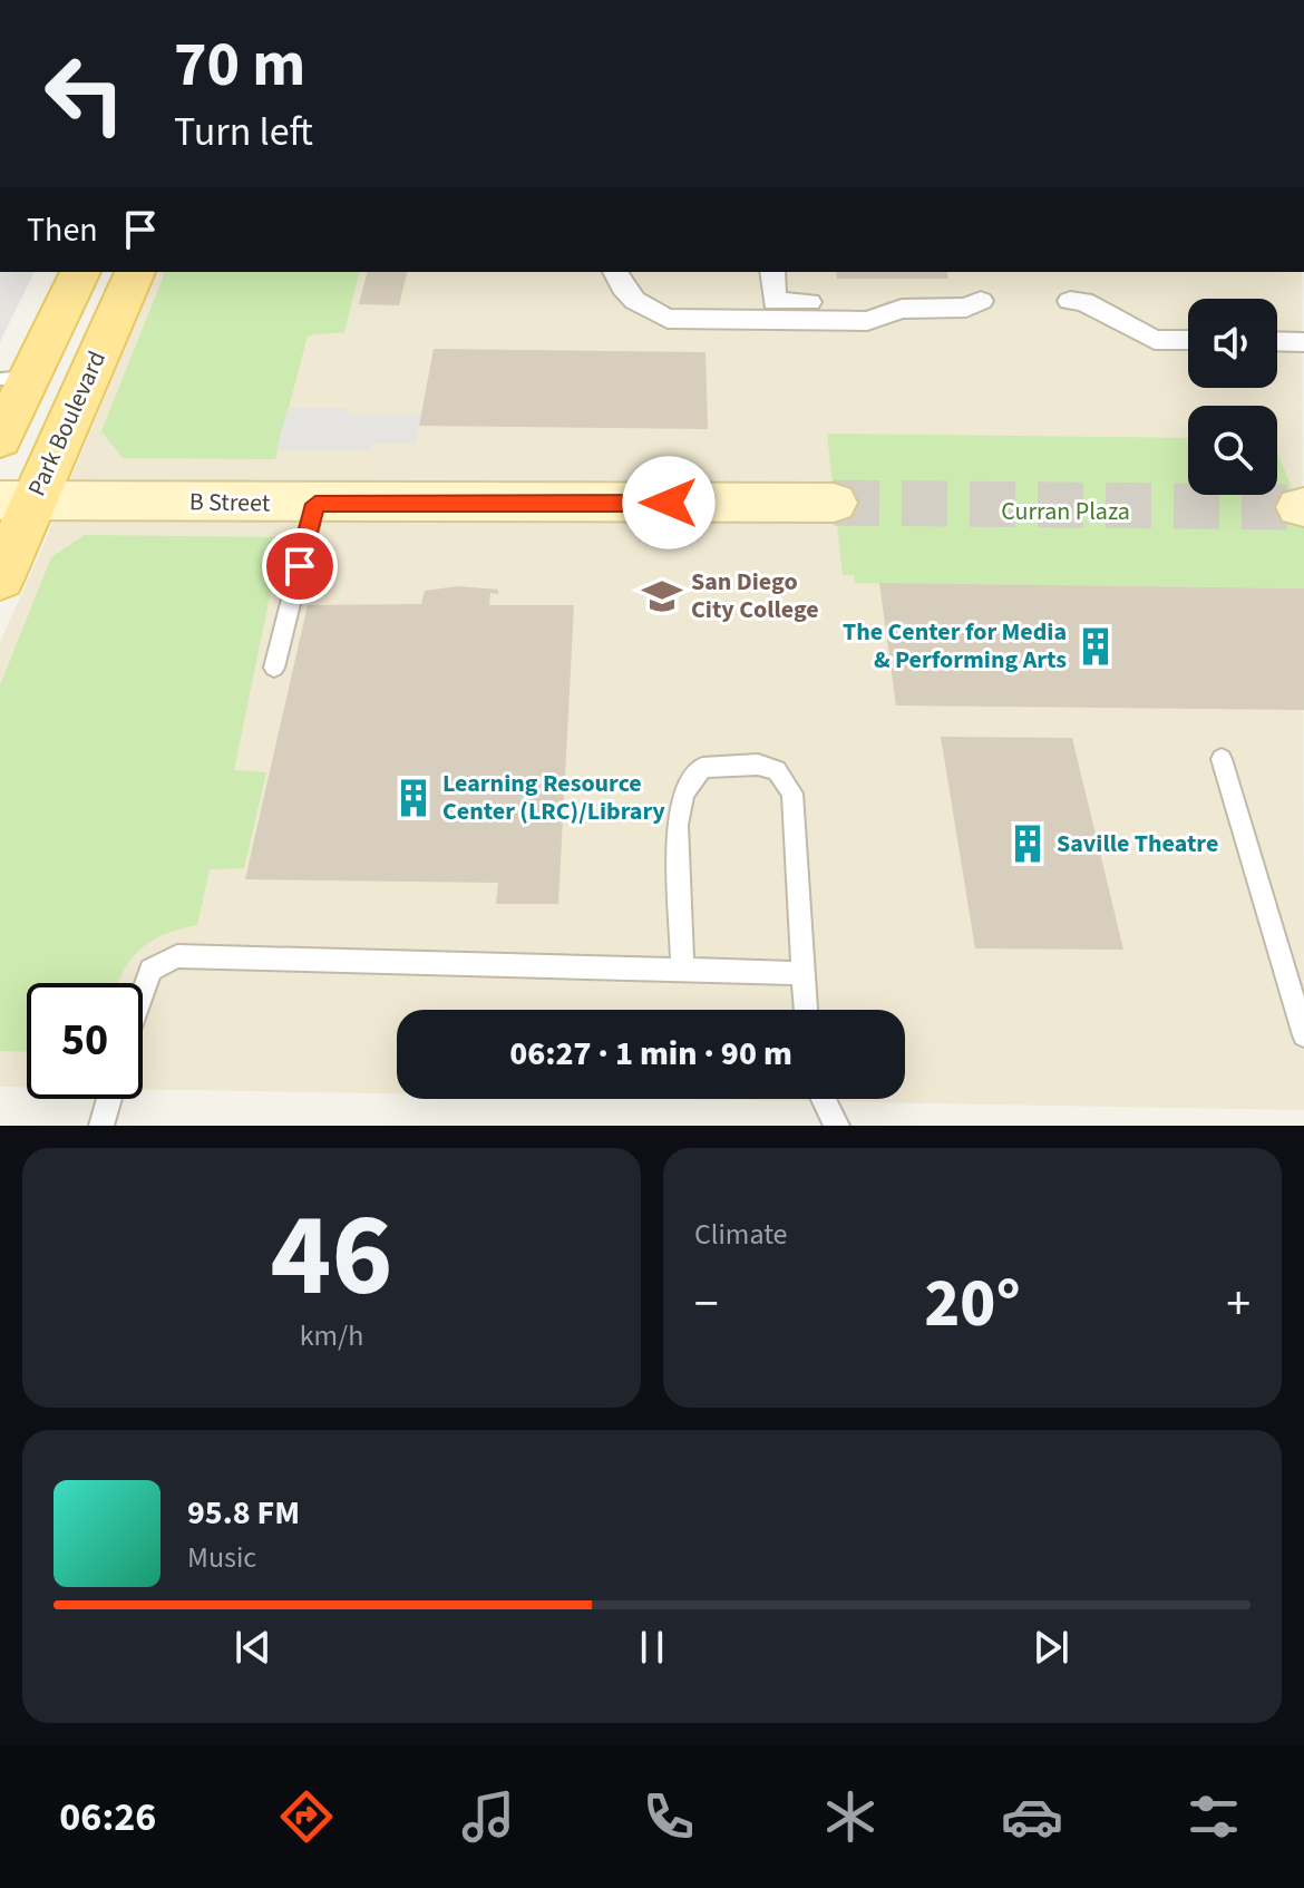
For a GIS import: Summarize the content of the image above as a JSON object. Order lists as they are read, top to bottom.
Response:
{
  "streets": {
    "main road": ["Park Boulevard", "B Street"]
  },
  "crossings": [
    ["Park Boulevard", "B Street"]
  ],
  "parks": ["Curran Plaza"],
  "places": {
    "school or university": ["San Diego City College"],
    "building": ["The Center for Media & Performing Arts", "Learning Resource Center (LRC)/Library", "Saville Theatre"]
  },
  "page": {
    "turn": ["70 m", "Turn left"],
    "then": "Then",
    "limit": "50",
    "trip": "06:27 · 1 min · 90 m",
    "tile": [
      ["46", "km/h"],
      "Climate"
    ],
    "heat": ["−", "20°", "+"],
    "song": ["95.8 FM", "Music"],
    "tabs": "06:26"
  }
}
